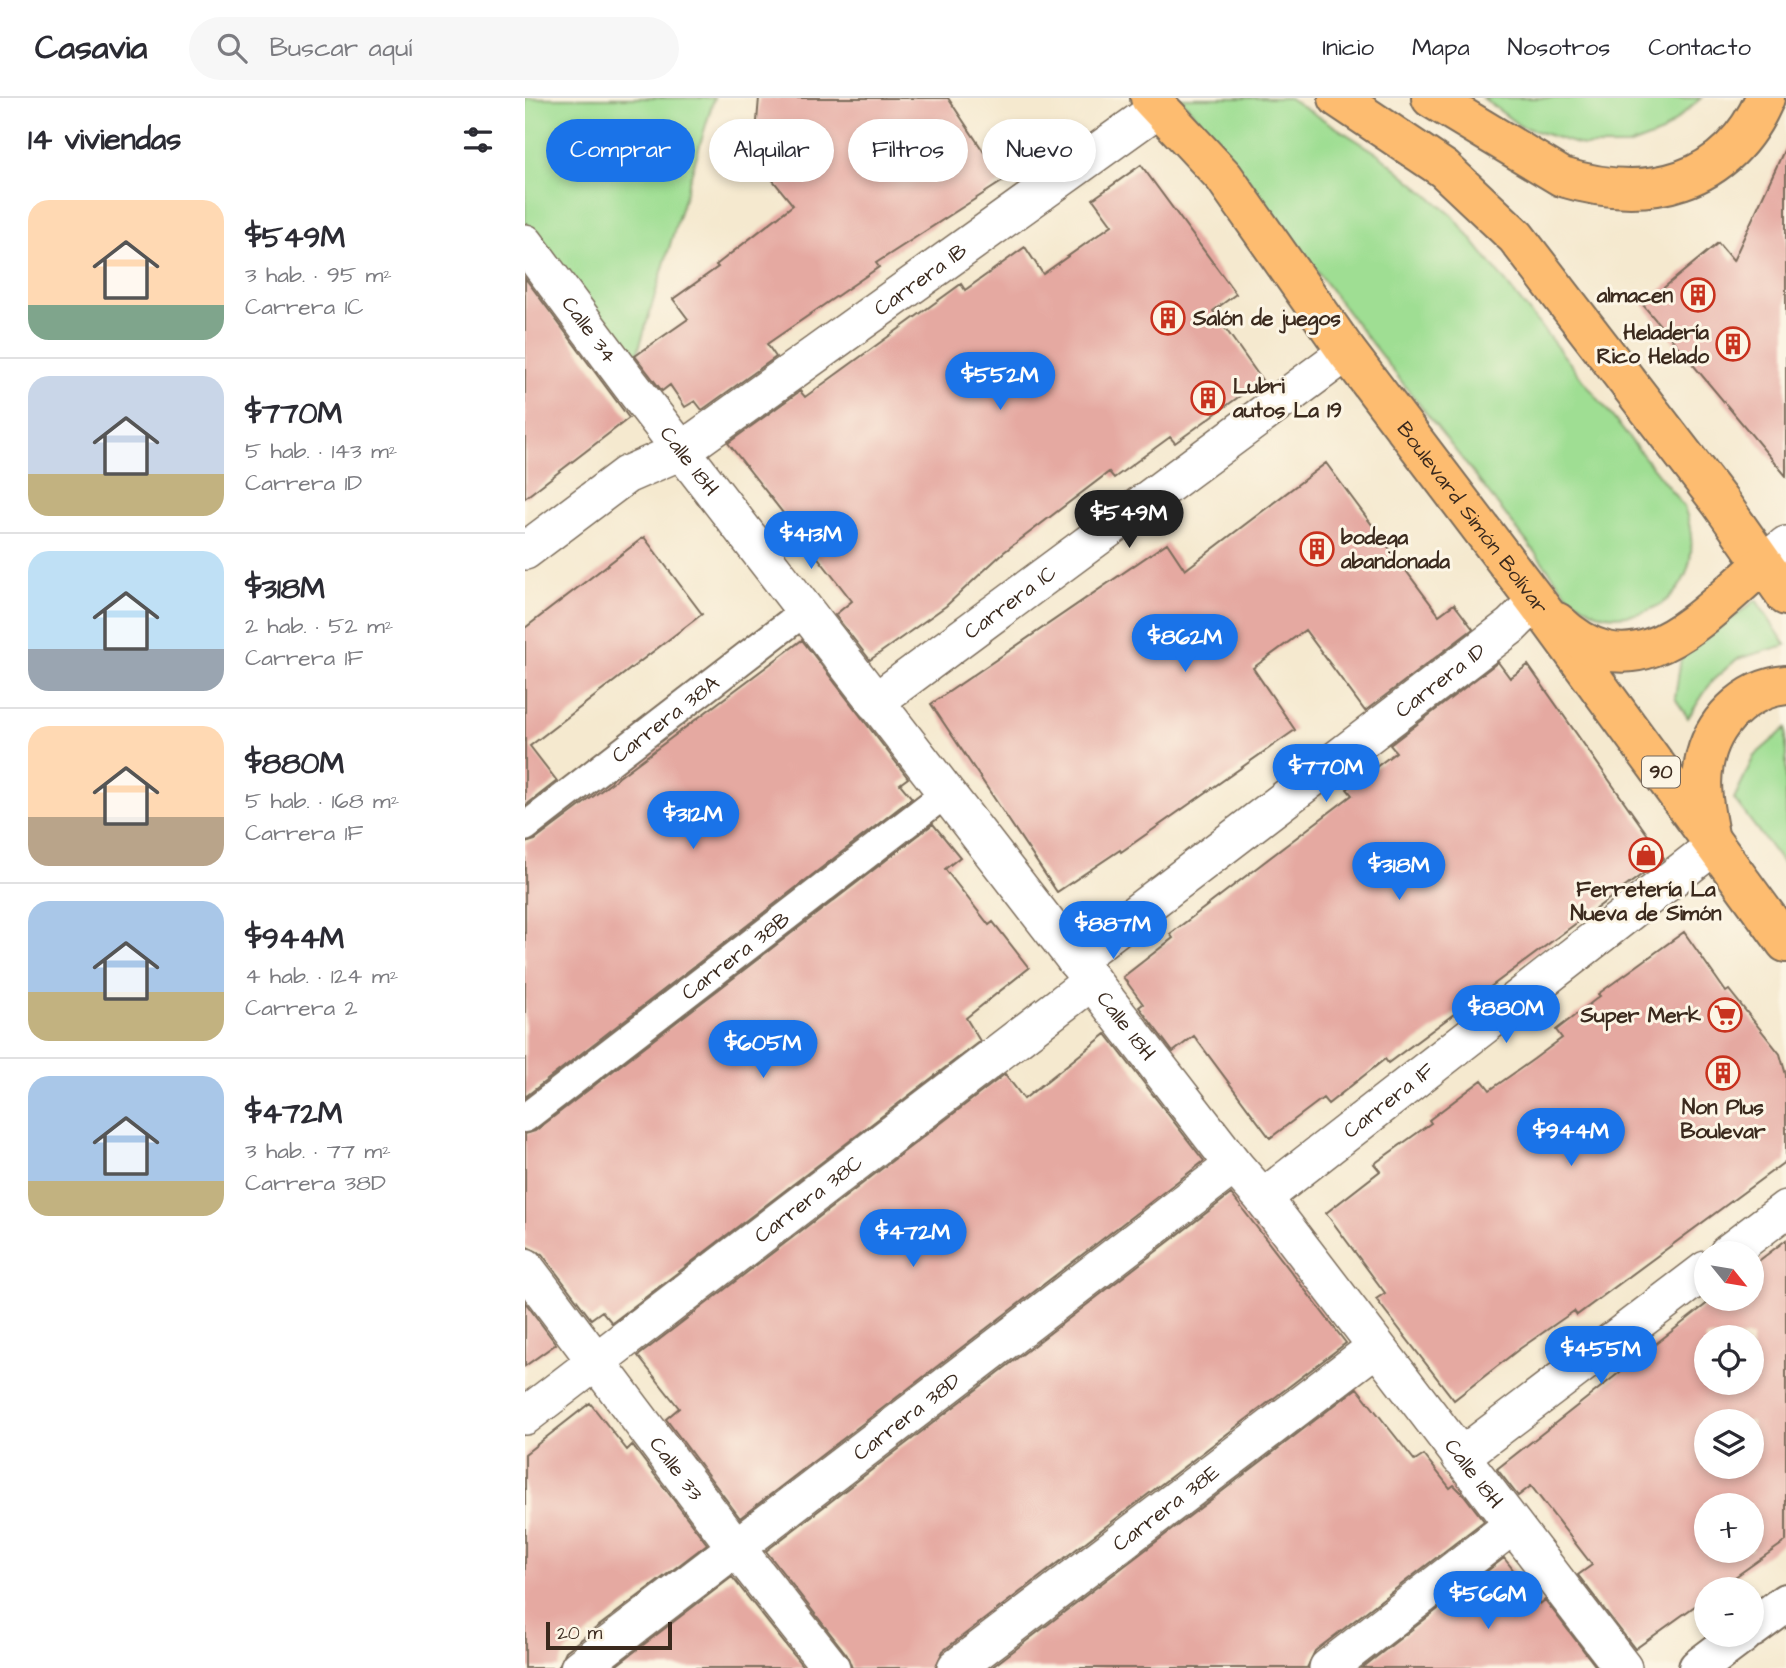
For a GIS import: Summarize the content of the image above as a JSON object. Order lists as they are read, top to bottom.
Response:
{
  "streets": {
    "highway": ["Boulevard Simón Bolívar", "90"],
    "street": [
      "Carrera 1B",
      "Calle 34",
      "Calle 18H",
      "Carrera 1C",
      "Carrera 1D",
      "Carrera 38A",
      "Carrera 38B",
      "Carrera 1F",
      "Carrera 38C",
      "Carrera 38D",
      "Calle 33",
      "Carrera 38E"
    ]
  },
  "crossings": [
    ["Carrera 1B", "Calle 18H"],
    ["Carrera 1B", "Boulevard Simón Bolívar"],
    ["Calle 34", "Calle 18H"],
    ["Calle 18H", "Carrera 1C"],
    ["Calle 18H", "Carrera 1D"],
    ["Calle 18H", "Carrera 38A"],
    ["Calle 18H", "Carrera 38B"],
    ["Calle 18H", "Carrera 1F"],
    ["Calle 18H", "Carrera 38C"],
    ["Calle 18H", "Carrera 38D"],
    ["Calle 18H", "Carrera 38E"],
    ["Boulevard Simón Bolívar", "Carrera 1C"],
    ["Boulevard Simón Bolívar", "Carrera 1D"],
    ["Boulevard Simón Bolívar", "Carrera 1F"],
    ["Carrera 1D", "Carrera 38C"],
    ["Carrera 38C", "Calle 33"],
    ["Carrera 38D", "Calle 33"]
  ],
  "places": {
    "building": [
      "almacen",
      "Salón de juegos",
      "Heladería Rico Helado",
      "Lubri autos La 19",
      "bodega abandonada",
      "Non Plus Boulevar"
    ],
    "shop": ["Ferretería La Nueva de Simón"],
    "supermarket": ["Super Merk"]
  },
  "scale_bar": "20 m",
  "north": "bottom right",
  "page": {
    "header": "Casavia",
    "search": "Buscar aquí",
    "nav": [
      "Inicio",
      "Mapa",
      "Nosotros",
      "Contacto"
    ],
    "heading": "14 viviendas",
    "chip": [
      "Comprar",
      "Alquilar",
      "Filtros",
      "Nuevo"
    ],
    "list": [
      {
        "name": "$549M",
        "note": "3 hab. · 95 m² · Carrera 1C"
      },
      {
        "name": "$770M",
        "note": "5 hab. · 143 m² · Carrera 1D"
      },
      {
        "name": "$318M",
        "note": "2 hab. · 52 m² · Carrera 1F"
      },
      {
        "name": "$880M",
        "note": "5 hab. · 168 m² · Carrera 1F"
      },
      {
        "name": "$944M",
        "note": "4 hab. · 124 m² · Carrera 2"
      },
      {
        "name": "$472M",
        "note": "3 hab. · 77 m² · Carrera 38D"
      }
    ],
    "price": [
      "$552M",
      "$549M",
      "$413M",
      "$862M",
      "$770M",
      "$312M",
      "$318M",
      "$887M",
      "$880M",
      "$605M",
      "$944M",
      "$472M",
      "$455M",
      "$566M"
    ],
    "map_buttons": ["+", "−"],
    "scale": "20 m"
  }
}
